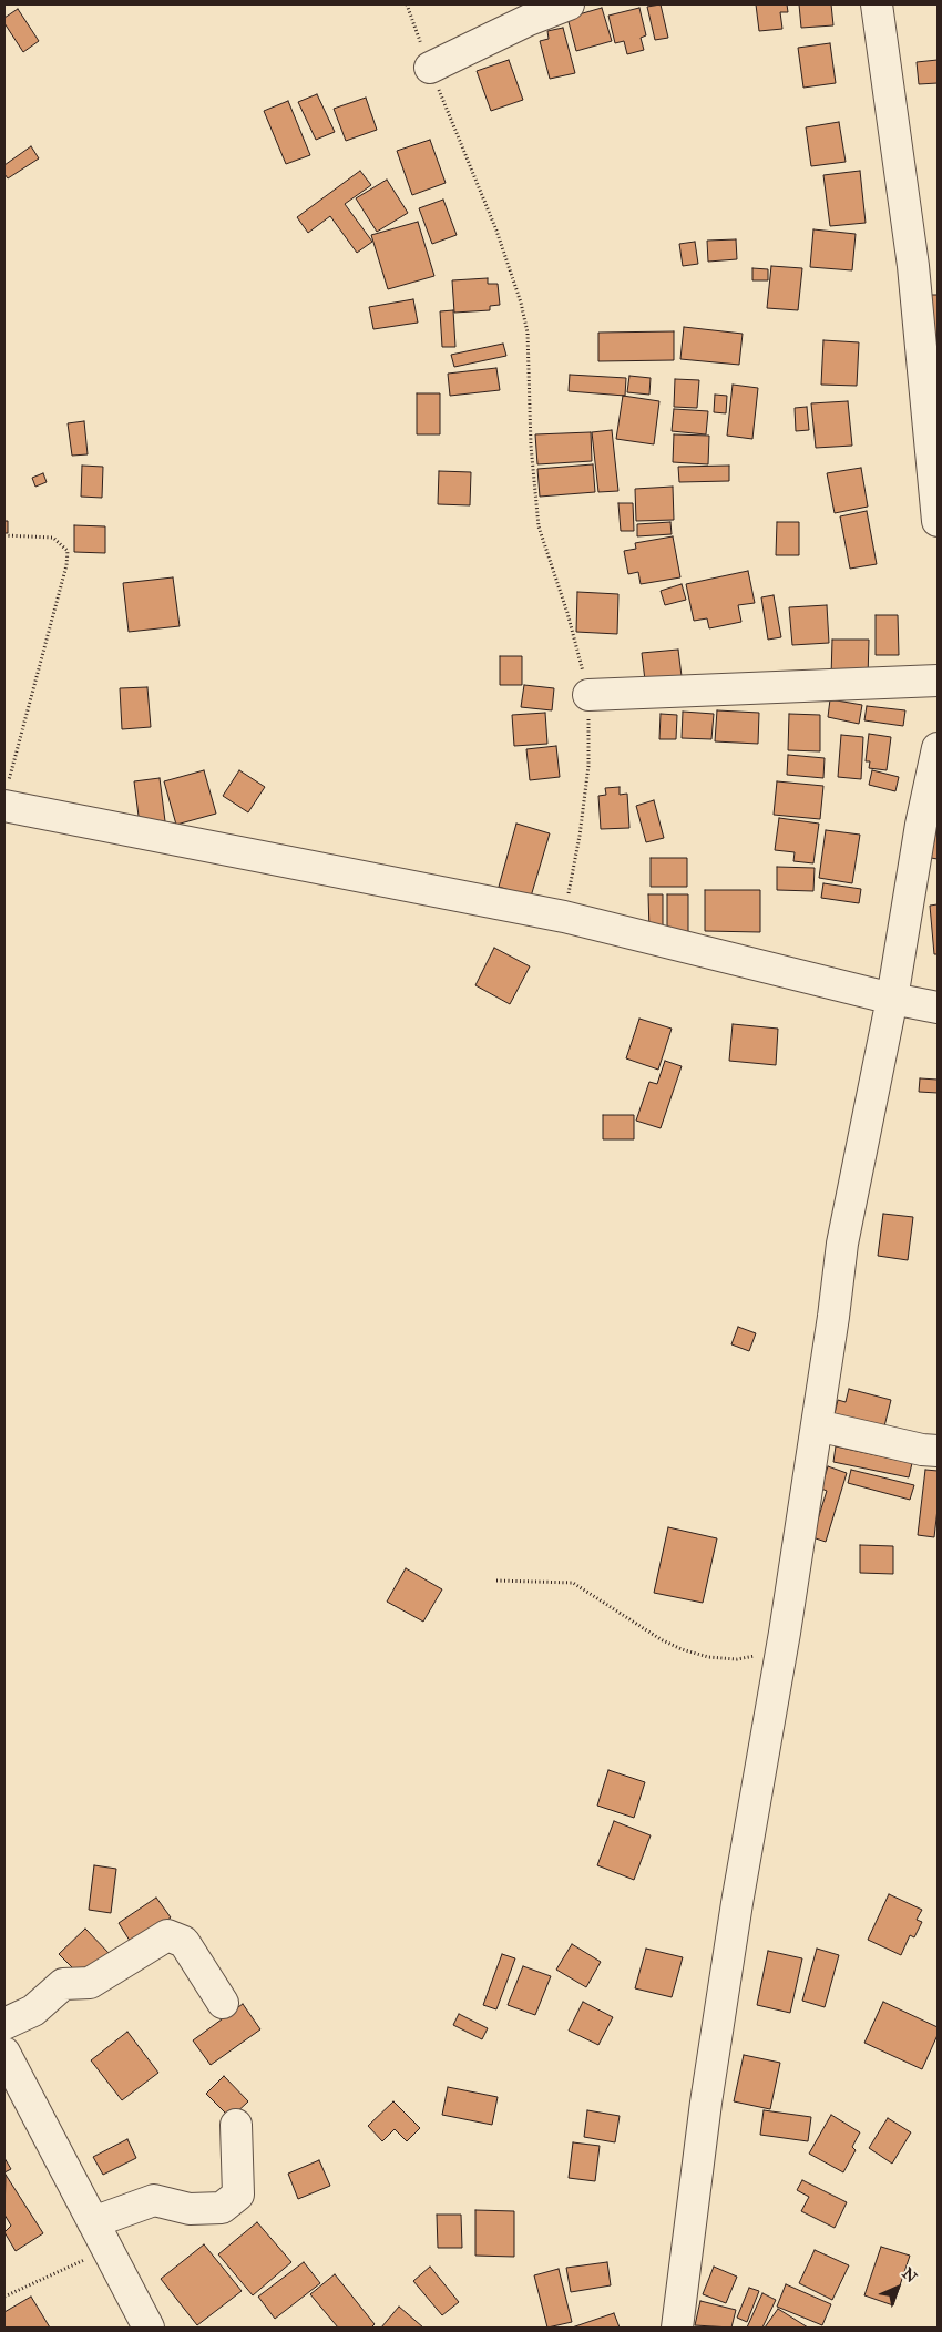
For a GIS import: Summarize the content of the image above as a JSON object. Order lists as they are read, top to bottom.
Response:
{
  "north": "top right"
}
